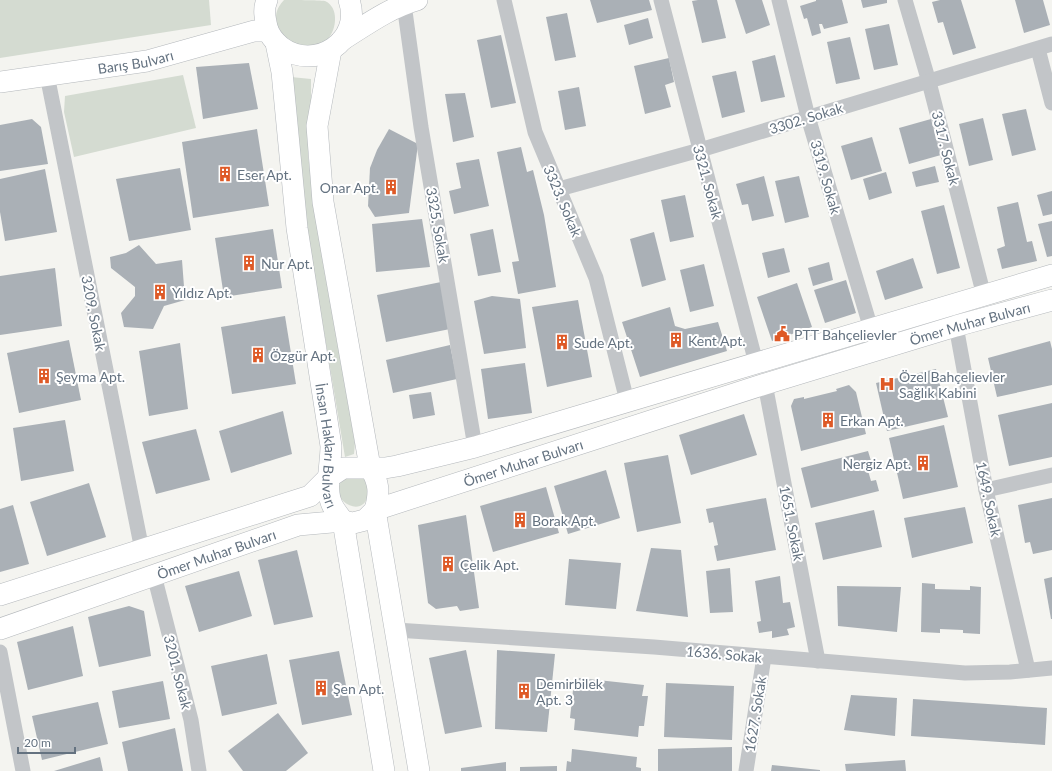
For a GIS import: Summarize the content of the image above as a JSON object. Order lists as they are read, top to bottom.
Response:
{
  "streets": {
    "main road": ["Barış Bulvarı", "Ömer Muhar Bulvarı", "İnsan Hakları Bulvarı"],
    "street": [
      "3302. Sokak",
      "3317. Sokak",
      "3319. Sokak",
      "3321. Sokak",
      "3323. Sokak",
      "3325. Sokak",
      "3209. Sokak",
      "1649. Sokak",
      "1651. Sokak",
      "1636. Sokak",
      "3201. Sokak",
      "1627. Sokak"
    ]
  },
  "crossings": [
    ["Barış Bulvarı", "3209. Sokak"],
    ["Barış Bulvarı", "İnsan Hakları Bulvarı"],
    ["3302. Sokak", "3317. Sokak"],
    ["3302. Sokak", "3319. Sokak"],
    ["3302. Sokak", "3321. Sokak"],
    ["3302. Sokak", "3323. Sokak"],
    ["3317. Sokak", "Ömer Muhar Bulvarı"],
    ["3319. Sokak", "Ömer Muhar Bulvarı"],
    ["3321. Sokak", "Ömer Muhar Bulvarı"],
    ["3323. Sokak", "Ömer Muhar Bulvarı"],
    ["3325. Sokak", "Ömer Muhar Bulvarı"],
    ["3209. Sokak", "Ömer Muhar Bulvarı"],
    ["Ömer Muhar Bulvarı", "İnsan Hakları Bulvarı"],
    ["Ömer Muhar Bulvarı", "1649. Sokak"],
    ["Ömer Muhar Bulvarı", "1651. Sokak"],
    ["Ömer Muhar Bulvarı", "3201. Sokak"],
    ["1649. Sokak", "1636. Sokak"],
    ["1651. Sokak", "1636. Sokak"],
    ["1636. Sokak", "1627. Sokak"]
  ],
  "places": {
    "building": [
      "Eser Apt.",
      "Onar Apt.",
      "Nur Apt.",
      "Yıldız Apt.",
      "Kent Apt.",
      "Sude Apt.",
      "Özgür Apt.",
      "Şeyma Apt.",
      "Erkan Apt.",
      "Nergiz Apt.",
      "Borak Apt.",
      "Çelik Apt.",
      "Şen Apt.",
      "Demirbilek Apt. 3"
    ],
    "public building": ["PTT Bahçelievler"],
    "hospital": ["Özel Bahçelievler Sağlık Kabini"]
  },
  "scale_bar": "20 m"
}
